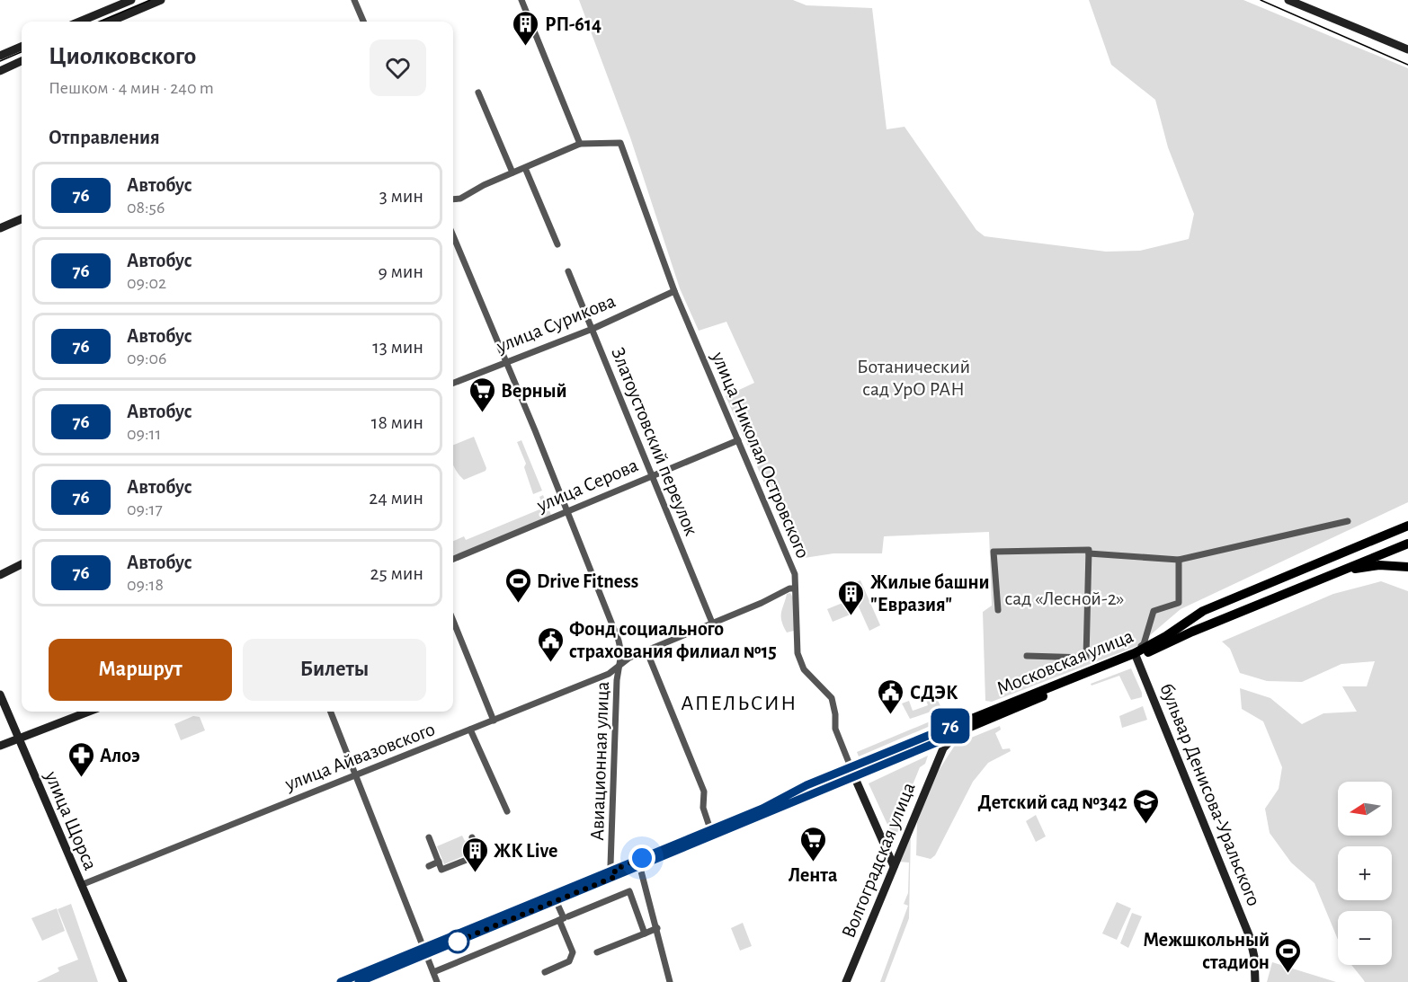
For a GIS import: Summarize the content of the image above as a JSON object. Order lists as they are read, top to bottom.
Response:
{
  "streets": {
    "main road": ["Московская улица"],
    "street": [
      "улица Сурикова",
      "Златоустовский переулок",
      "улица Николая Островского",
      "улица Серова",
      "улица Айвазовского",
      "Авиационная улица",
      "бульвар Денисова-Уральского",
      "улица Щорса",
      "Волгоградская улица"
    ]
  },
  "crossings": [
    ["улица Сурикова", "Златоустовский переулок"],
    ["улица Сурикова", "улица Николая Островского"],
    ["улица Сурикова", "Авиационная улица"],
    ["Златоустовский переулок", "улица Серова"],
    ["Златоустовский переулок", "улица Айвазовского"],
    ["улица Николая Островского", "улица Серова"],
    ["улица Николая Островского", "Московская улица"],
    ["улица Николая Островского", "улица Айвазовского"],
    ["улица Серова", "Авиационная улица"],
    ["Московская улица", "Авиационная улица"],
    ["Московская улица", "бульвар Денисова-Уральского"],
    ["Московская улица", "Волгоградская улица"],
    ["улица Айвазовского", "Авиационная улица"],
    ["улица Айвазовского", "улица Щорса"]
  ],
  "districts": ["АПЕЛЬСИН"],
  "parks": ["Ботанический сад УрО РАН", "сад «Лесной-2»"],
  "places": {
    "building": ["РП-614", "Жилые башни \"Евразия\"", "ЖК Live"],
    "supermarket": ["Верный", "Лента"],
    "sports": ["Drive Fitness", "Межшкольный стадион"],
    "public building": ["Фонд социального страхования филиал №15", "СДЭК"],
    "pharmacy": ["Алоэ"],
    "school or university": ["Детский сад №342"]
  },
  "lines": ["bus line 76"],
  "north": "left",
  "page": {
    "on_map": "76",
    "heading": [
      ["Циолковского", "Пешком · 4 мин · 240 m"],
      "Отправления"
    ],
    "list": [
      {
        "mark": "76",
        "name": "Автобус",
        "note": "08:56",
        "value": "3 мин"
      },
      {
        "mark": "76",
        "name": "Автобус",
        "note": "09:02",
        "value": "9 мин"
      },
      {
        "mark": "76",
        "name": "Автобус",
        "note": "09:06",
        "value": "13 мин"
      },
      {
        "mark": "76",
        "name": "Автобус",
        "note": "09:11",
        "value": "18 мин"
      },
      {
        "mark": "76",
        "name": "Автобус",
        "note": "09:17",
        "value": "24 мин"
      },
      {
        "mark": "76",
        "name": "Автобус",
        "note": "09:18",
        "value": "25 мин"
      }
    ],
    "buttons": ["Маршрут", "Билеты"],
    "map_buttons": ["+", "−"]
  }
}
